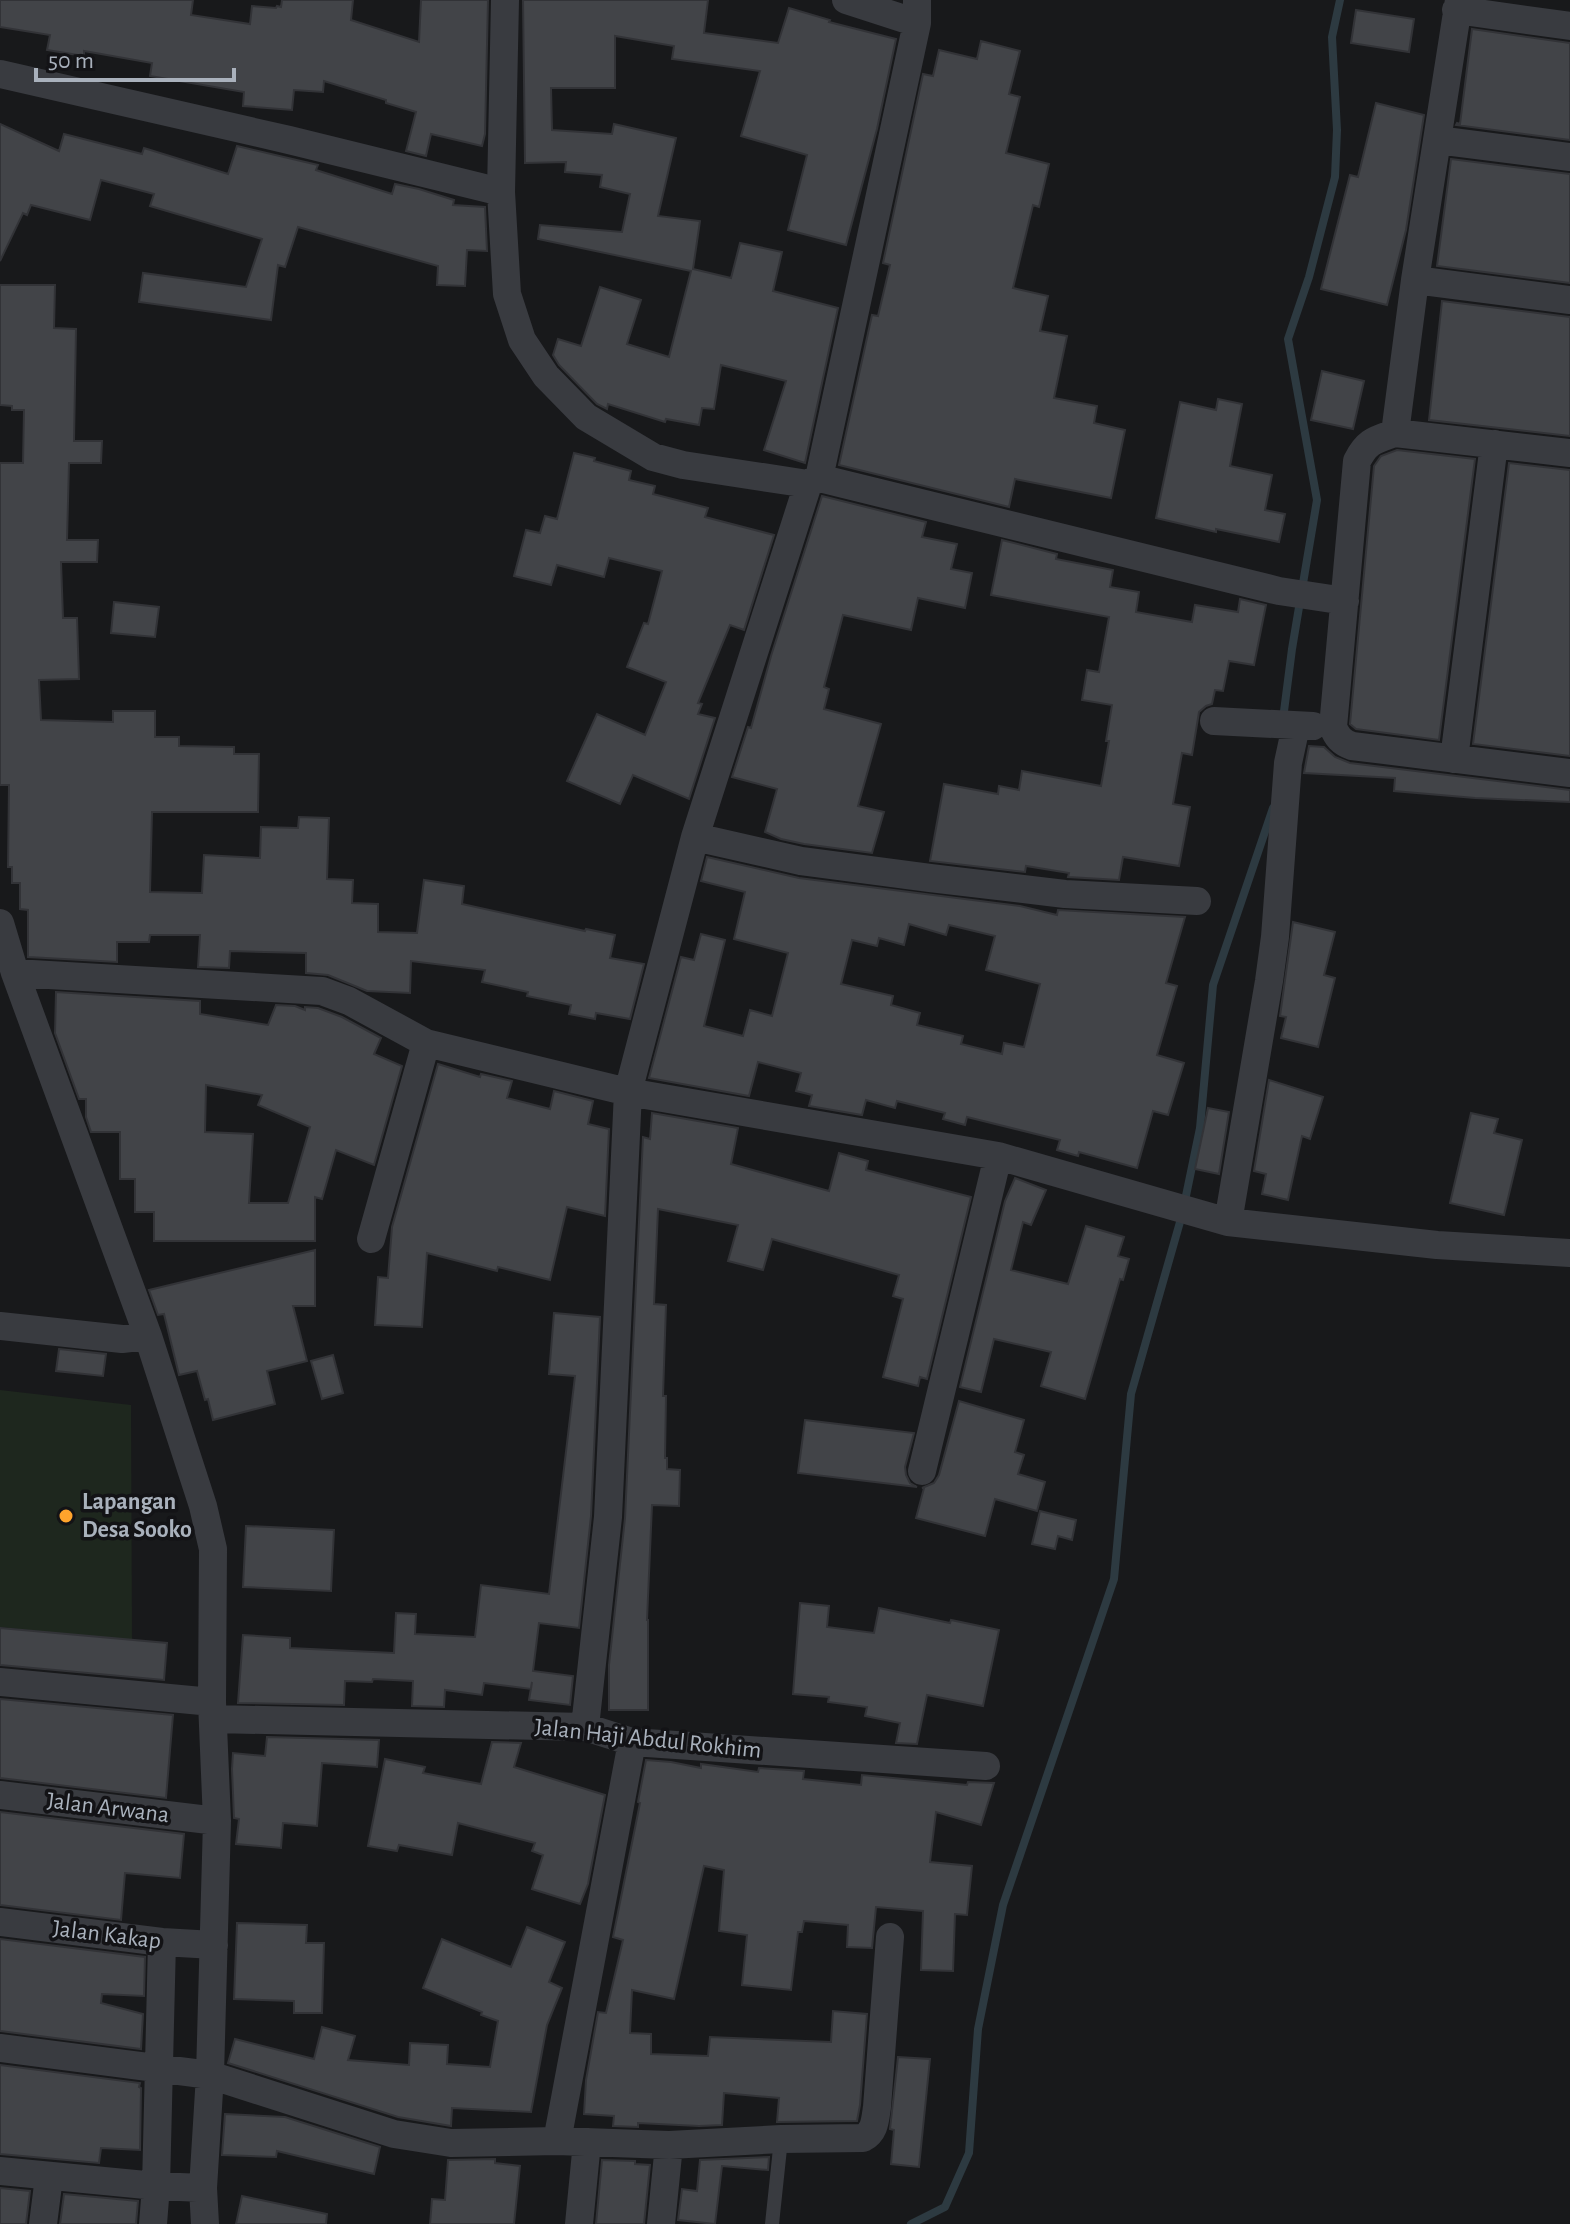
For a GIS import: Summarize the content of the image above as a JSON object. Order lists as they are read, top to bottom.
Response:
{
  "streets": {
    "street": ["Jalan Haji Abdul Rokhim", "Jalan Arwana", "Jalan Kakap"]
  },
  "places": ["Lapangan Desa Sooko"],
  "scale_bar": "50 m"
}
